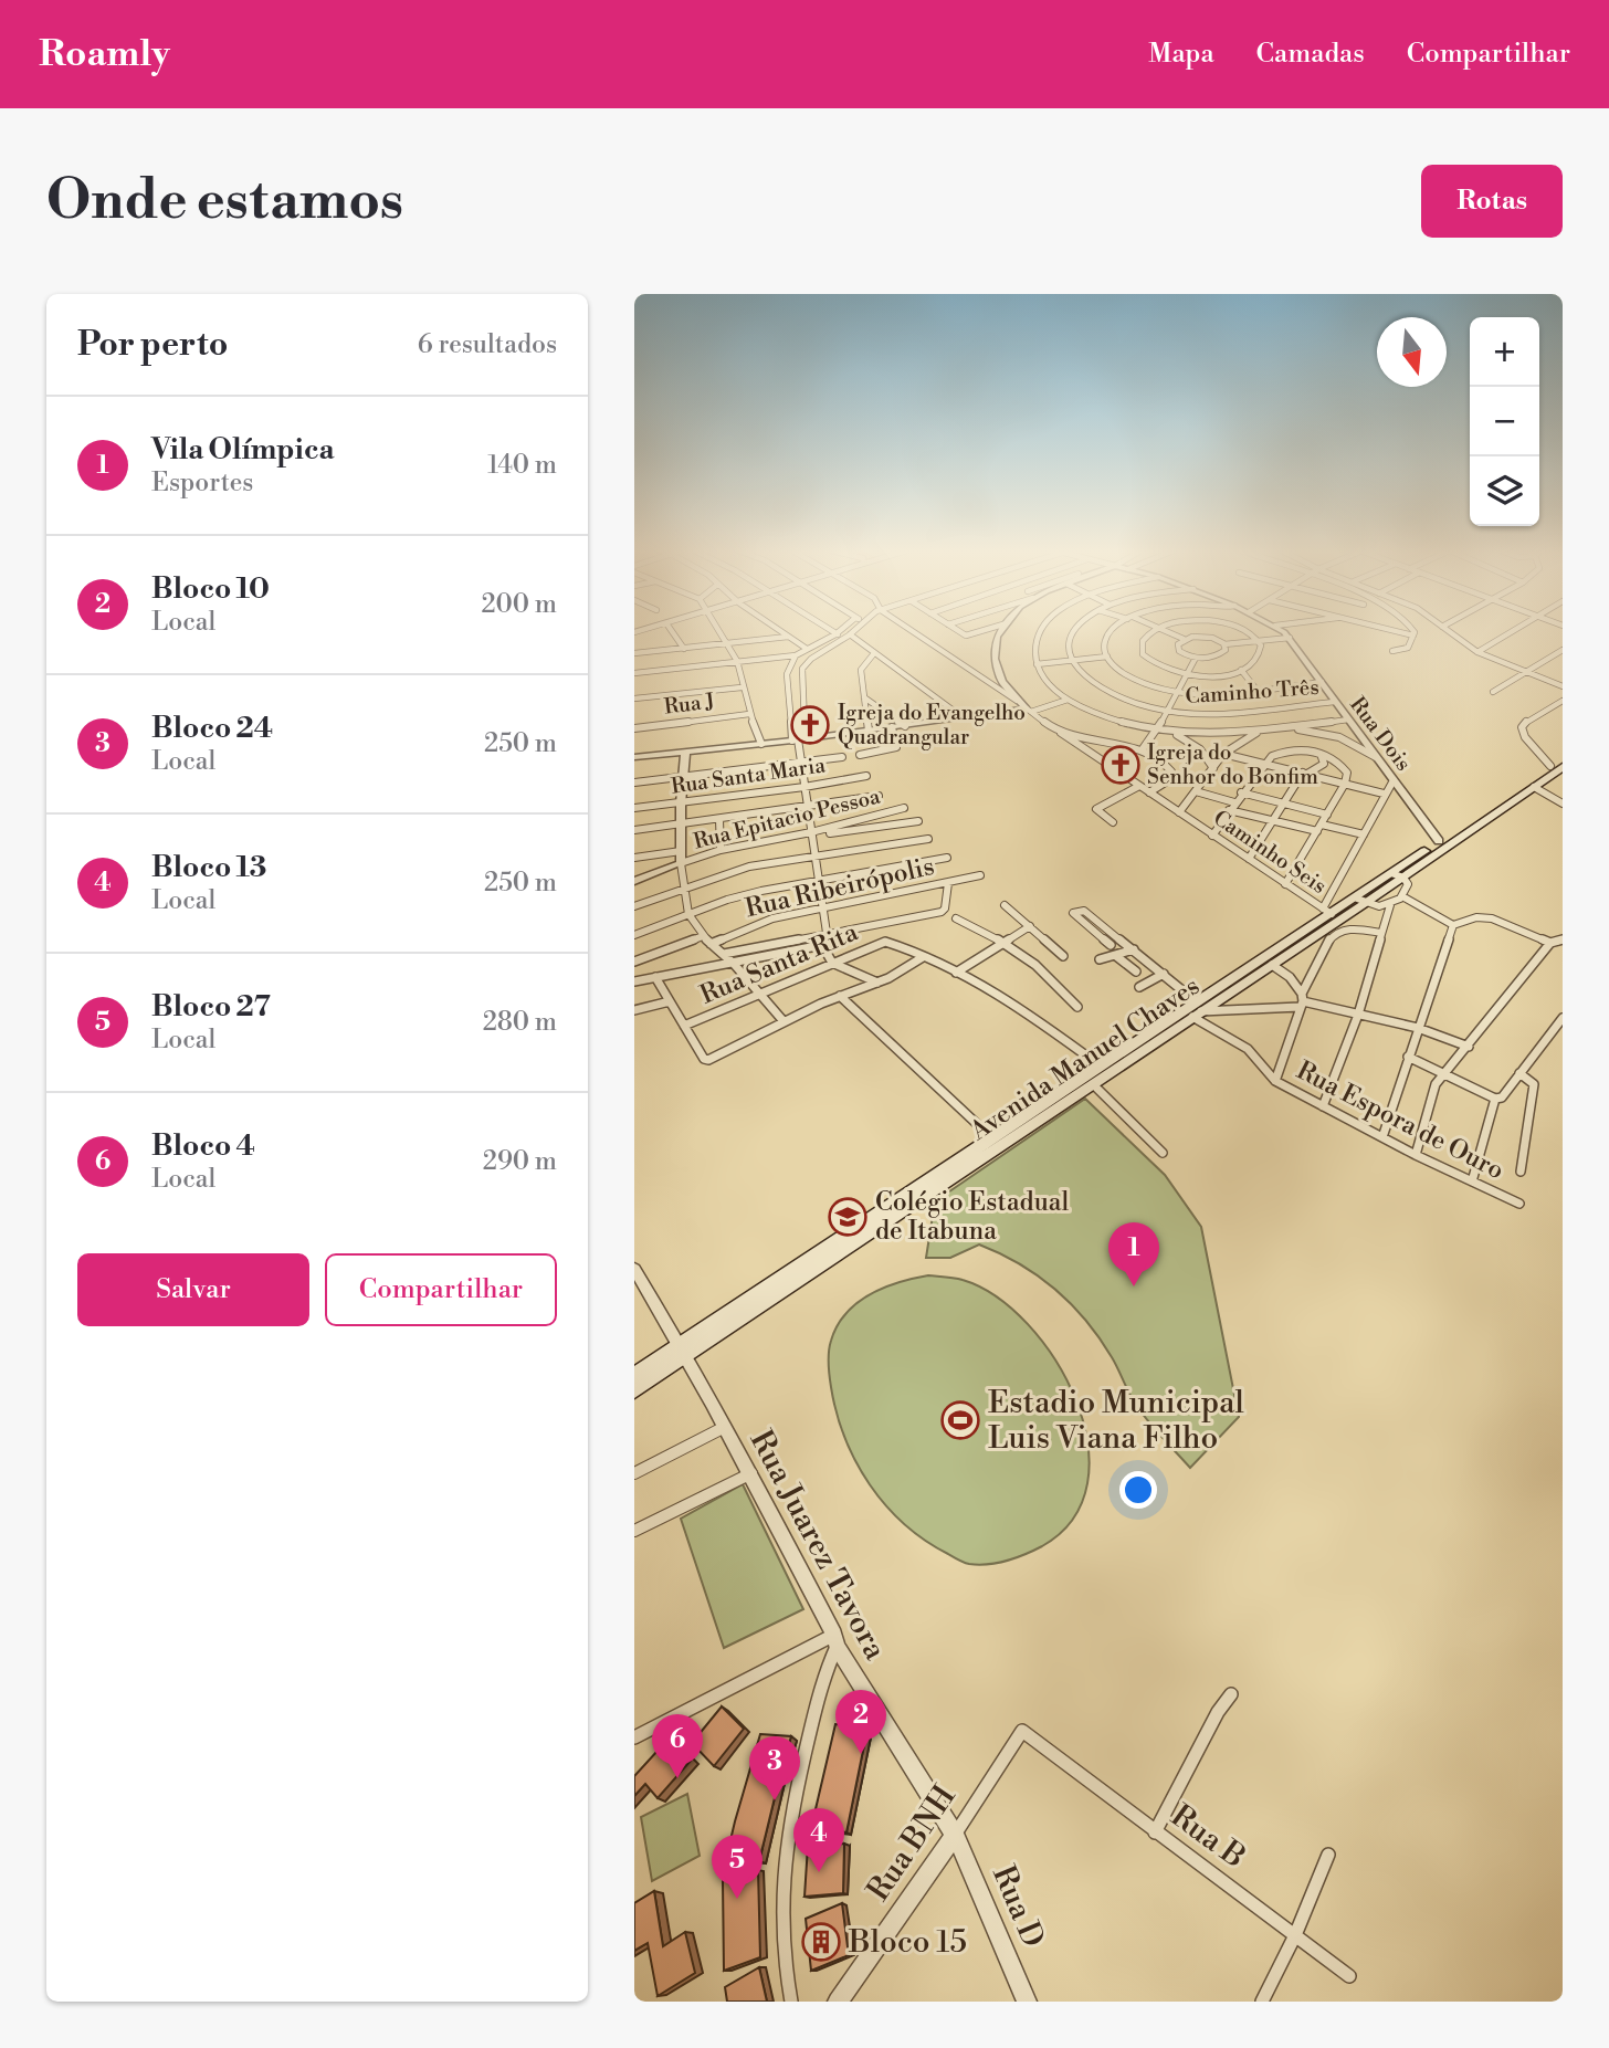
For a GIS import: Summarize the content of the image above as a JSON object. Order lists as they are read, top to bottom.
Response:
{
  "streets": {
    "main road": ["Avenida Manuel Chaves"],
    "street": [
      "Caminho Três",
      "Rua J",
      "Rua Dois",
      "Rua Santa Maria",
      "Rua Epitacio Pessoa",
      "Caminho Seis",
      "Rua Ribeirópolis",
      "Rua Santa Rita",
      "Rua Espora de Ouro",
      "Rua Juarez Tavora",
      "Rua B",
      "Rua BNH",
      "Rua D"
    ]
  },
  "crossings": [
    ["Caminho Três", "Rua Dois"],
    ["Rua Dois", "Avenida Manuel Chaves"],
    ["Caminho Seis", "Avenida Manuel Chaves"],
    ["Avenida Manuel Chaves", "Rua Espora de Ouro"],
    ["Avenida Manuel Chaves", "Rua Juarez Tavora"],
    ["Rua Juarez Tavora", "Rua BNH"],
    ["Rua Juarez Tavora", "Rua D"],
    ["Rua B", "Rua BNH"],
    ["Rua BNH", "Rua D"]
  ],
  "places": {
    "church": ["Igreja do Evangelho Quadrangular", "Igreja do Senhor do Bonfim"],
    "school or university": ["Colégio Estadual de Itabuna"],
    "sports": ["Estadio Municipal Luis Viana Filho"],
    "building": ["Bloco 15"]
  },
  "north": "bottom",
  "page": {
    "header": "Roamly",
    "nav": ["Mapa", "Camadas", "Compartilhar"],
    "buttons": [
      "Rotas",
      ["Salvar", "Compartilhar"]
    ],
    "title": "Onde estamos",
    "heading": ["Por perto", "6 resultados"],
    "map_buttons": ["+", "−"],
    "list": [
      {
        "mark": "1",
        "name": "Vila Olímpica",
        "note": "Esportes",
        "value": "140 m"
      },
      {
        "mark": "2",
        "name": "Bloco 10",
        "note": "Local",
        "value": "200 m"
      },
      {
        "mark": "3",
        "name": "Bloco 24",
        "note": "Local",
        "value": "250 m"
      },
      {
        "mark": "4",
        "name": "Bloco 13",
        "note": "Local",
        "value": "250 m"
      },
      {
        "mark": "5",
        "name": "Bloco 27",
        "note": "Local",
        "value": "280 m"
      },
      {
        "mark": "6",
        "name": "Bloco 4",
        "note": "Local",
        "value": "290 m"
      }
    ],
    "pins": [
      "1",
      "2",
      "6",
      "3",
      "4",
      "5"
    ]
  }
}
